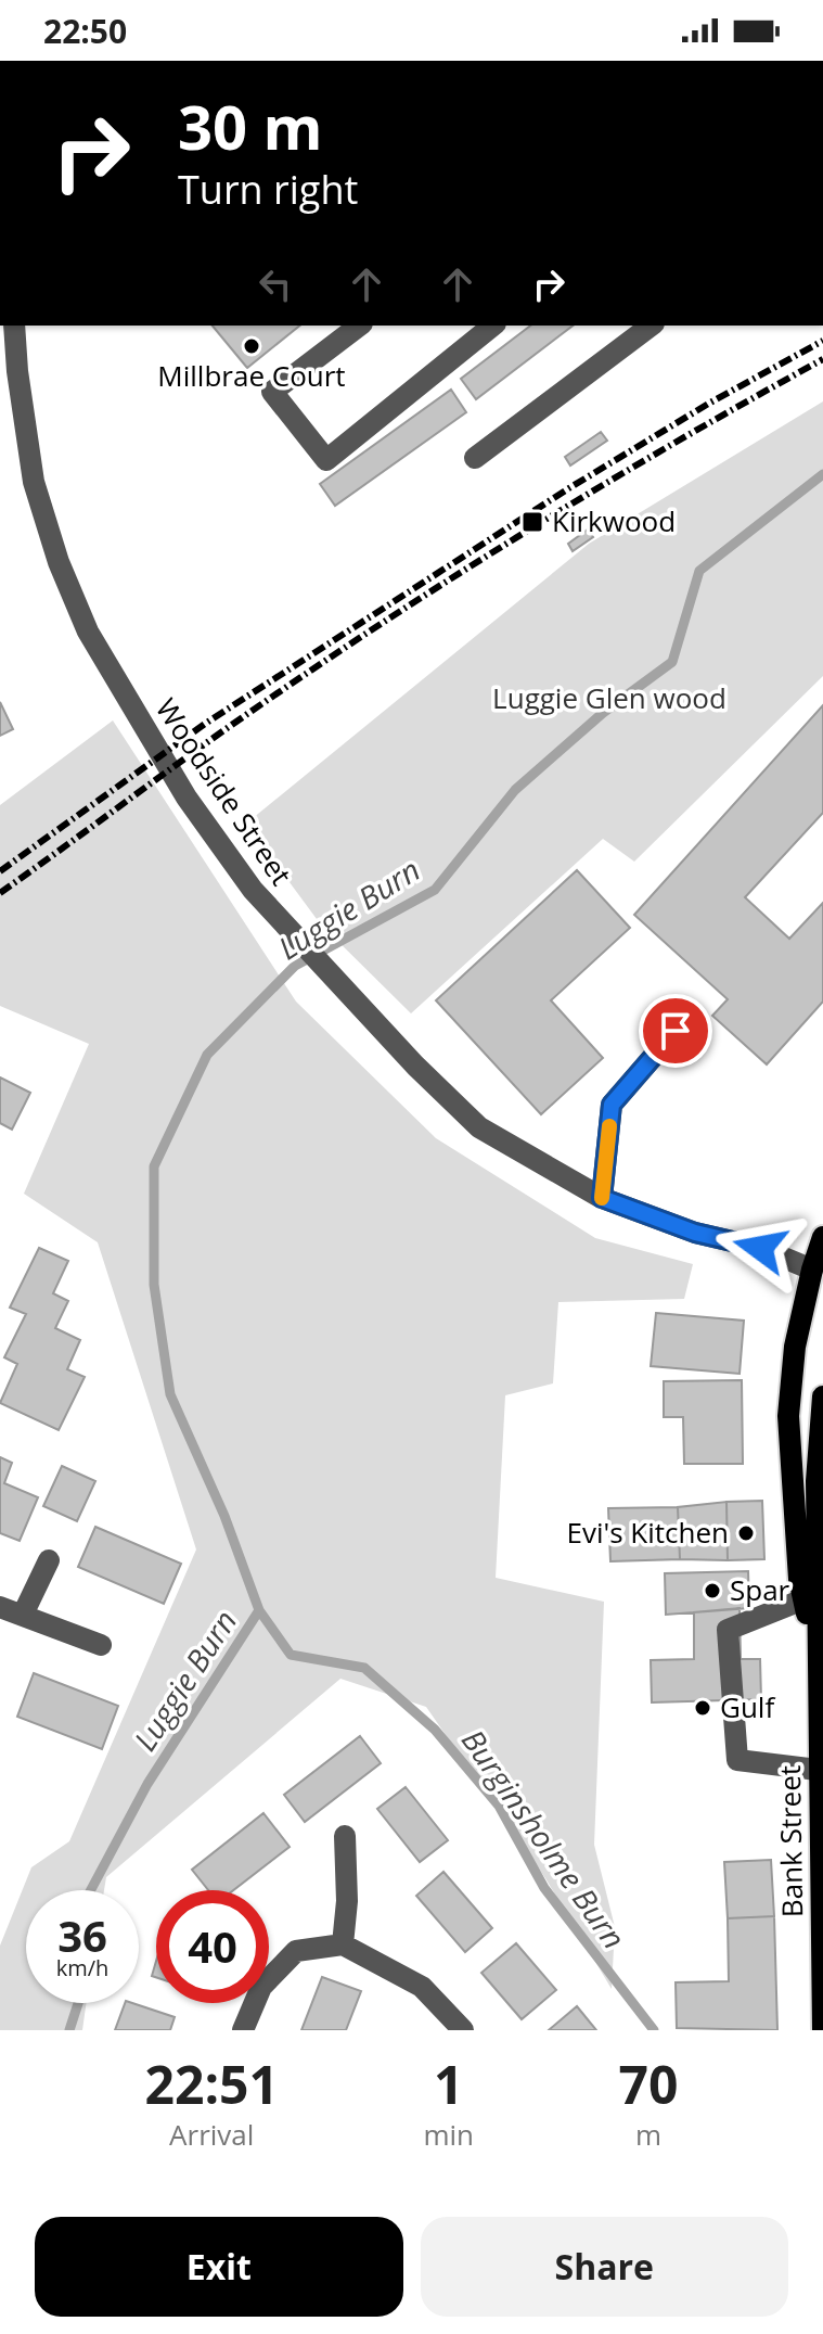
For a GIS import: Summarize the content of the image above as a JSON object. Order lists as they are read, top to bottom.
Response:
{
  "streets": {
    "main road": ["Bank Street"],
    "street": ["Woodside Street"]
  },
  "crossings": [
    ["Woodside Street", "Bank Street"]
  ],
  "water": ["Luggie Burn", "Burginsholme Burn"],
  "parks": ["Luggie Glen wood"],
  "places": {
    "other": [
      "Millbrae Court",
      "Evi's Kitchen",
      "Spar",
      "Gulf"
    ],
    "transit": ["Kirkwood"]
  },
  "page": {
    "status": "22:50",
    "turn": ["30 m", "Turn right"],
    "speed": "36 km/h",
    "limit": "40",
    "eta": [
      "22:51",
      "Arrival",
      "1",
      "min",
      "70",
      "m"
    ],
    "buttons": ["Exit", "Share"]
  }
}
